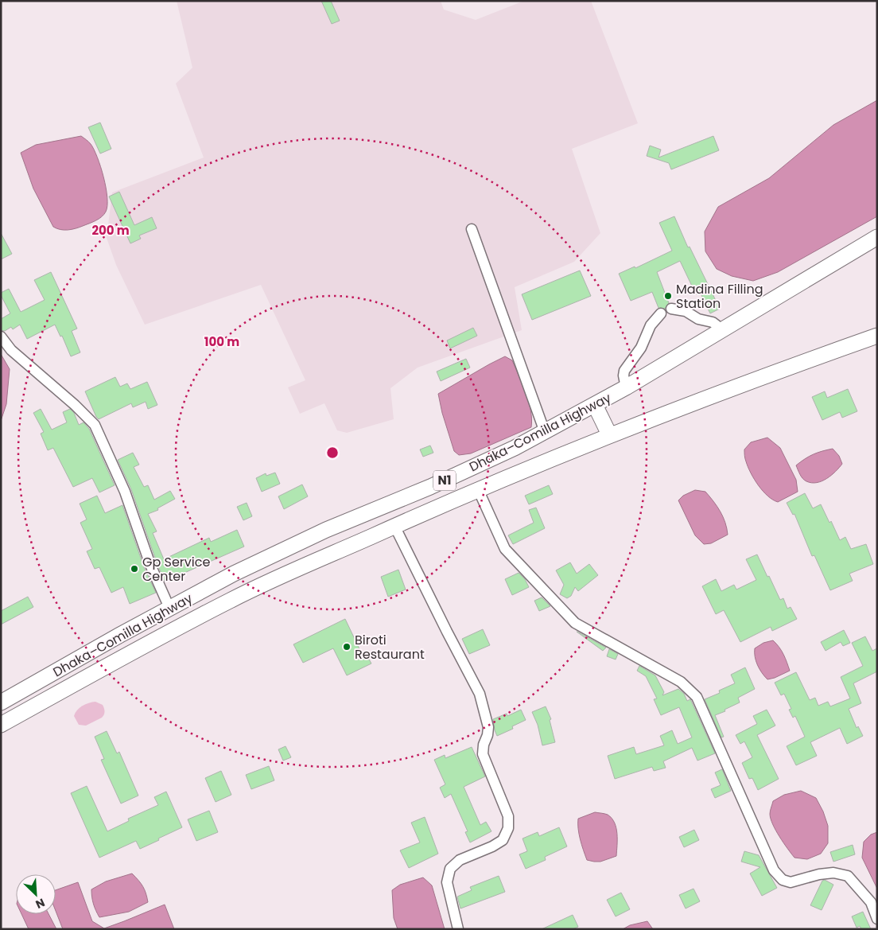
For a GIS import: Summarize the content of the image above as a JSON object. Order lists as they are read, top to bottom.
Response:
{
  "streets": {
    "highway": ["Dhaka–Comilla Highway", "N1"]
  },
  "places": ["Madina Filling Station", "Gp Service Center", "Biroti Restaurant"],
  "north": "bottom right",
  "rings": ["200 m", "100 m"]
}
